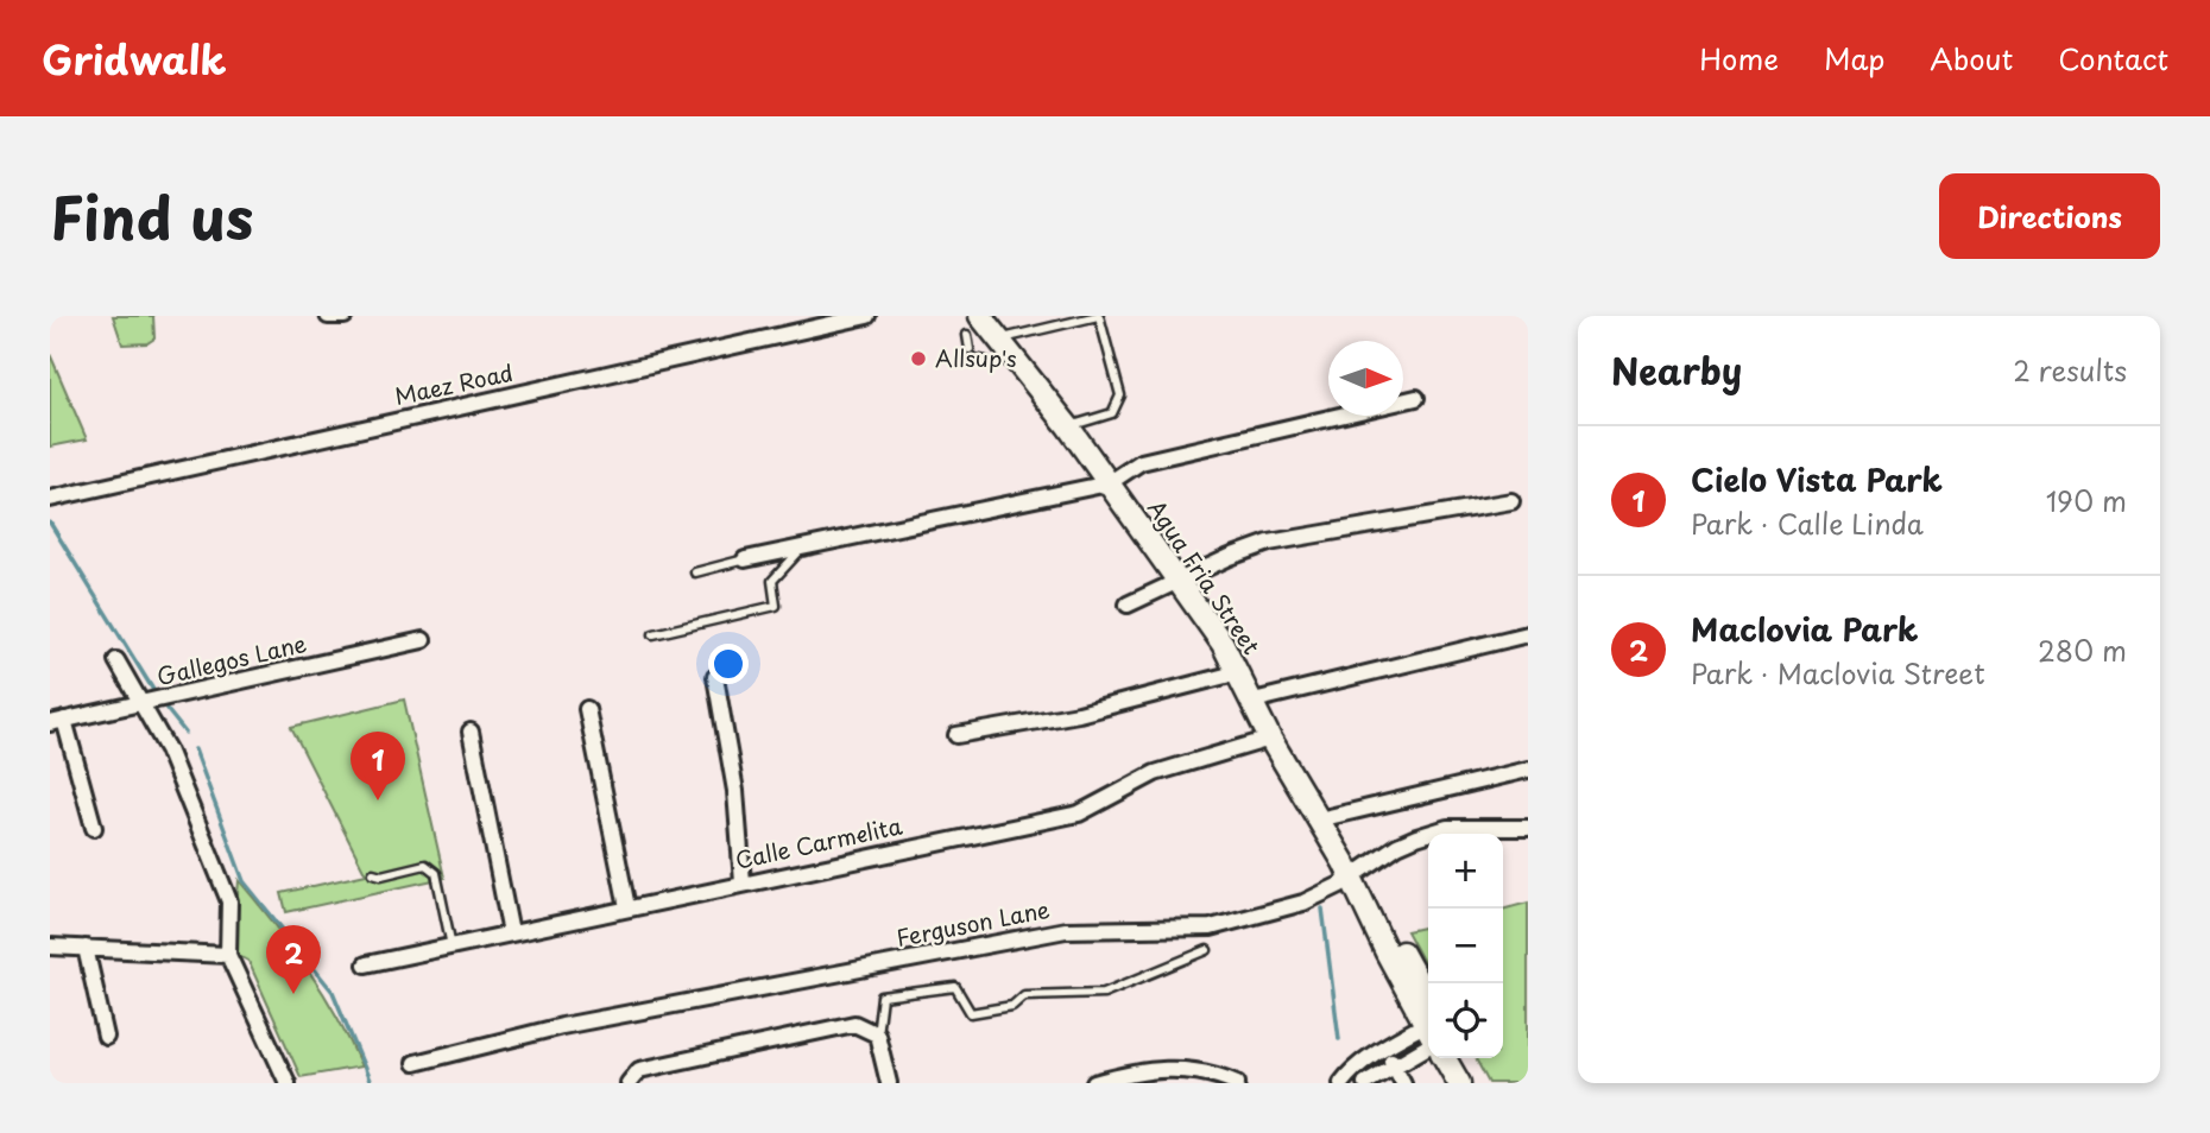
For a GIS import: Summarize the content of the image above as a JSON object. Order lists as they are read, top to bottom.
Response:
{
  "streets": {
    "street": [
      "Maez Road",
      "Agua Fria Street",
      "Gallegos Lane",
      "Calle Carmelita",
      "Ferguson Lane"
    ]
  },
  "crossings": [
    ["Agua Fria Street", "Calle Carmelita"],
    ["Agua Fria Street", "Ferguson Lane"]
  ],
  "places": ["Allsup's"],
  "north": "right",
  "page": {
    "header": "Gridwalk",
    "nav": [
      "Home",
      "Map",
      "About",
      "Contact"
    ],
    "title": "Find us",
    "buttons": "Directions",
    "heading": ["Nearby", "2 results"],
    "list": [
      {
        "mark": "1",
        "name": "Cielo Vista Park",
        "note": "Park · Calle Linda",
        "value": "190 m"
      },
      {
        "mark": "2",
        "name": "Maclovia Park",
        "note": "Park · Maclovia Street",
        "value": "280 m"
      }
    ],
    "pins": ["1", "2"],
    "map_buttons": ["+", "−"]
  }
}
